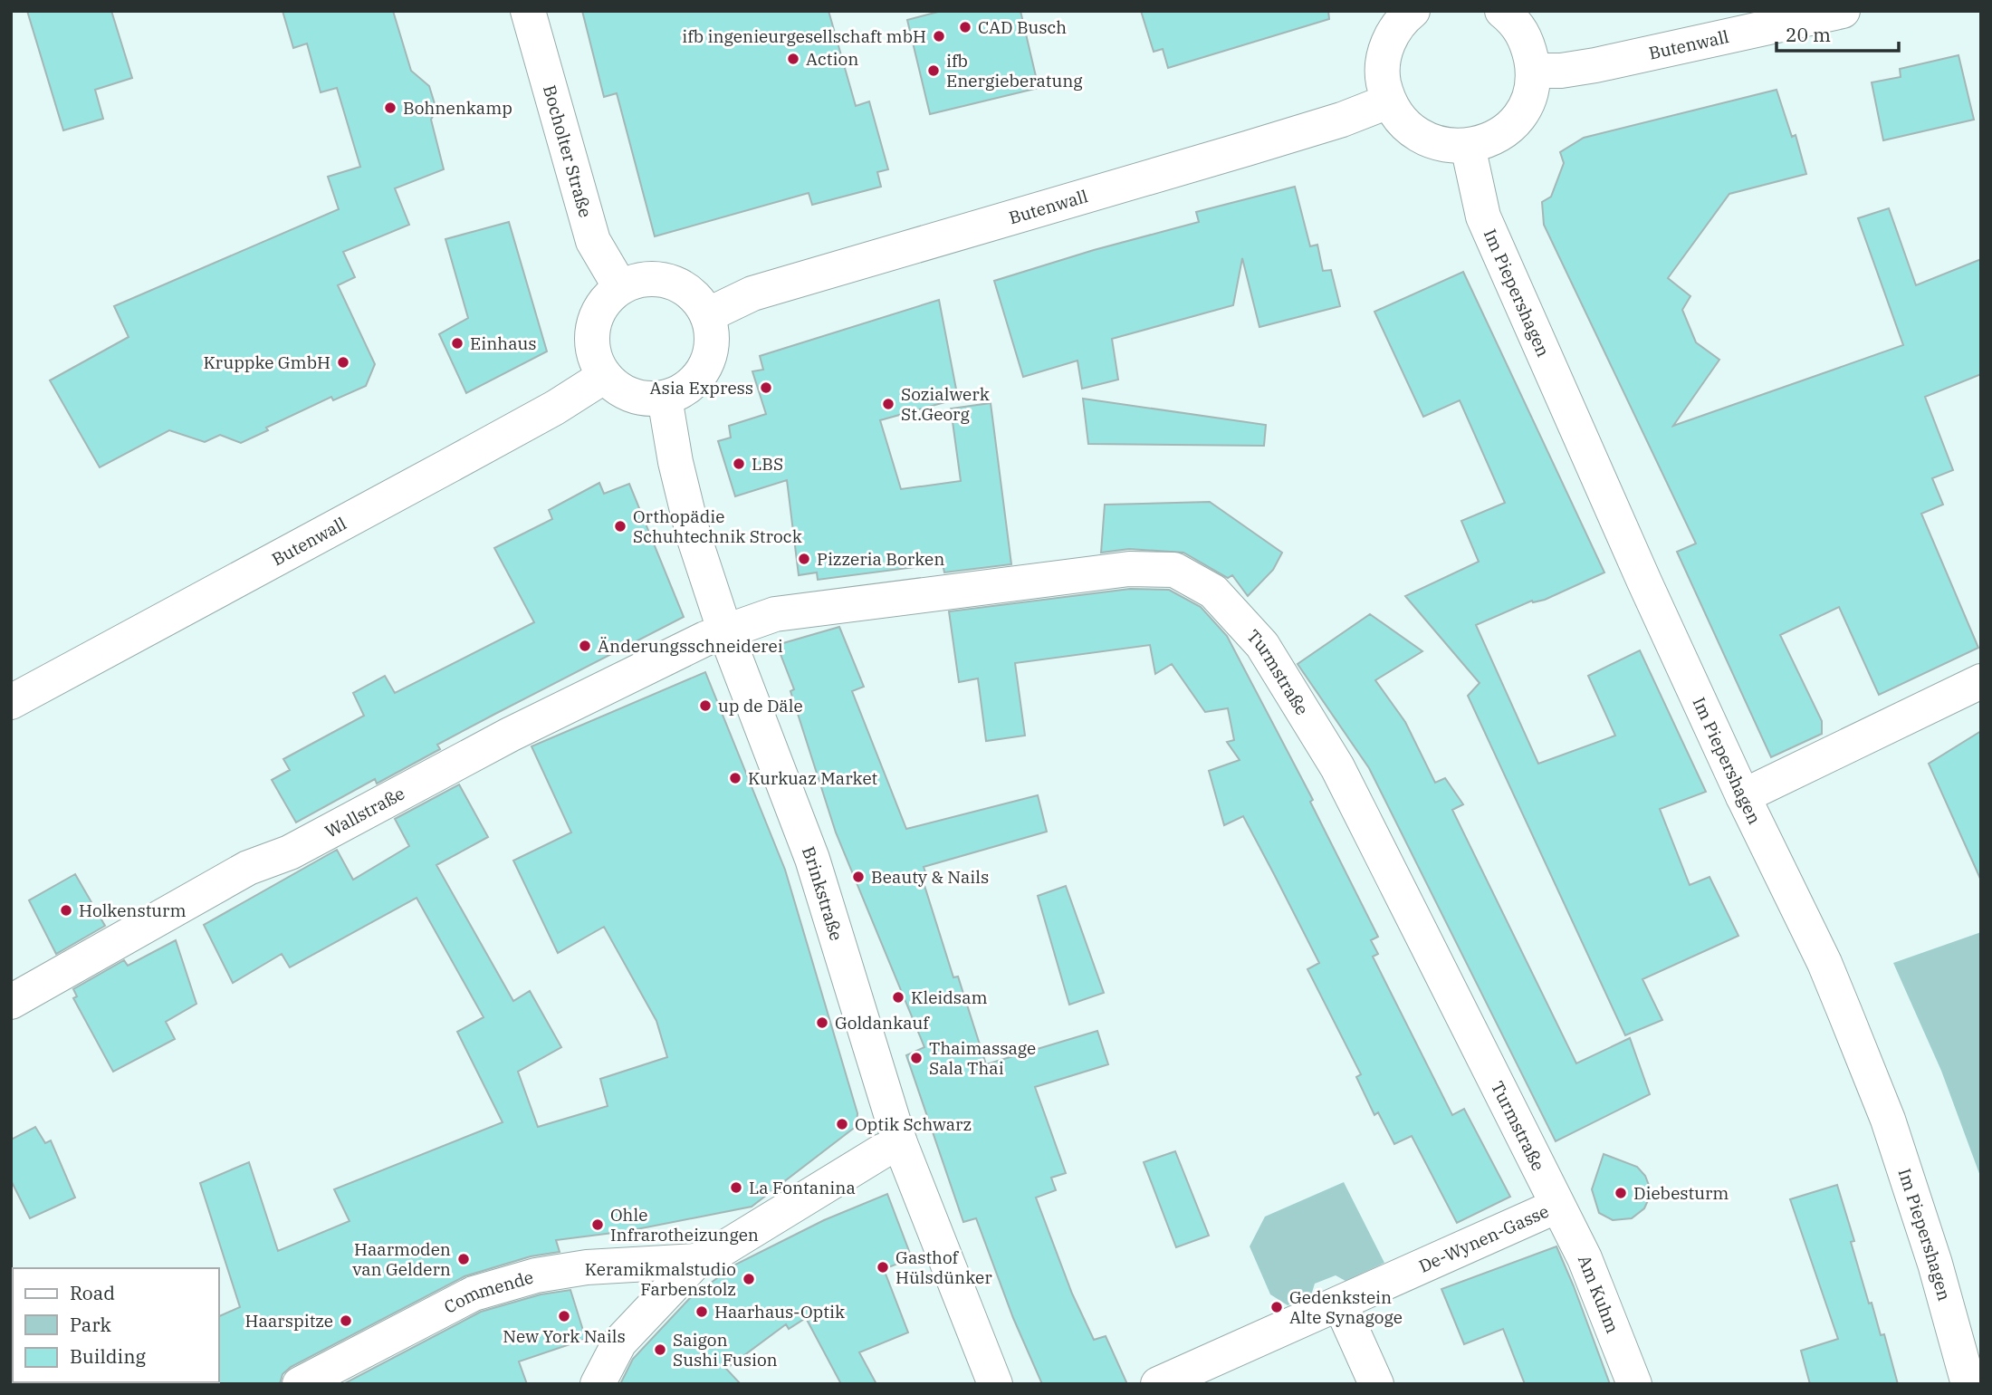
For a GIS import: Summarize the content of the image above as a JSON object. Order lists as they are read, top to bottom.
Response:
{
  "streets": {
    "street": [
      "Butenwall",
      "Bocholter Straße",
      "Im Piepershagen",
      "Turmstraße",
      "Wallstraße",
      "Brinkstraße",
      "De-Wynen-Gasse",
      "Commende",
      "Am Kuhm"
    ]
  },
  "crossings": [
    ["Butenwall", "Bocholter Straße"],
    ["Butenwall", "Brinkstraße"],
    ["Bocholter Straße", "Brinkstraße"],
    ["Turmstraße", "Wallstraße"],
    ["Turmstraße", "Brinkstraße"],
    ["Turmstraße", "De-Wynen-Gasse"],
    ["Turmstraße", "Am Kuhm"],
    ["Wallstraße", "Brinkstraße"],
    ["De-Wynen-Gasse", "Am Kuhm"]
  ],
  "places": [
    "CAD Busch",
    "ifb ingenieurgesellschaft mbH",
    "Action",
    "ifb Energieberatung",
    "Bohnenkamp",
    "Einhaus",
    "Kruppke GmbH",
    "Asia Express",
    "Sozialwerk St.Georg",
    "LBS",
    "Orthopädie Schuhtechnik Strock",
    "Pizzeria Borken",
    "Änderungsschneiderei",
    "up de Däle",
    "Kurkuaz Market",
    "Beauty & Nails",
    "Holkensturm",
    "Kleidsam",
    "Goldankauf",
    "Thaimassage Sala Thai",
    "Optik Schwarz",
    "La Fontanina",
    "Diebesturm",
    "Ohle Infrarotheizungen",
    "Haarmoden van Geldern",
    "Gasthof Hülsdünker",
    "Keramikmalstudio Farbenstolz",
    "Gedenkstein Alte Synagoge",
    "Haarhaus-Optik",
    "New York Nails",
    "Haarspitze",
    "Saigon Sushi Fusion"
  ],
  "legend": ["Road", "Park", "Building"],
  "scale_bar": "20 m"
}
